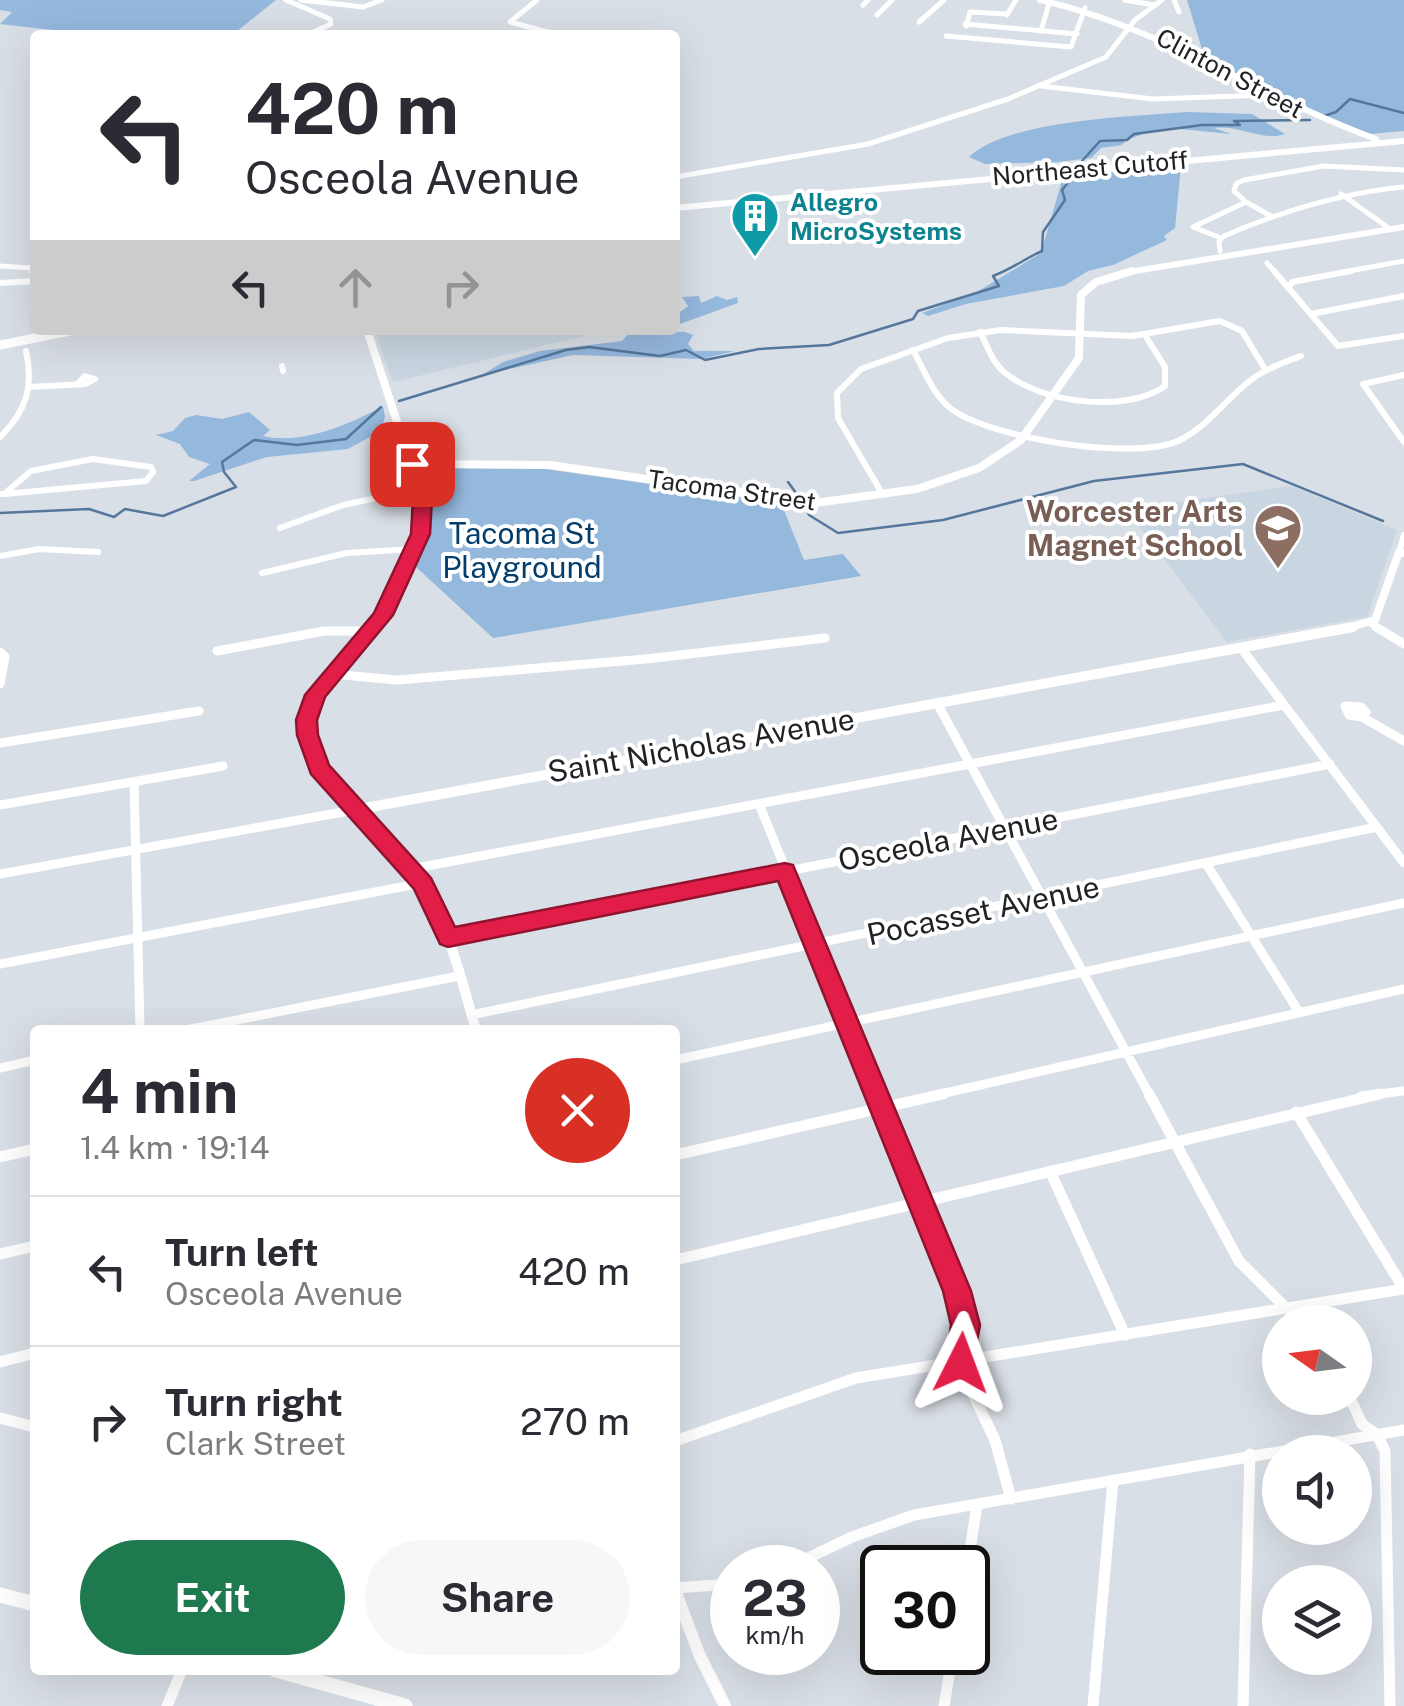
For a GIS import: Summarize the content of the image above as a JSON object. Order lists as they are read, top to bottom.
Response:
{
  "streets": {
    "main road": ["Clinton Street", "Northeast Cutoff"],
    "street": [
      "Tacoma Street",
      "Saint Nicholas Avenue",
      "Osceola Avenue",
      "Pocasset Avenue"
    ]
  },
  "crossings": [
    ["Clinton Street", "Northeast Cutoff"]
  ],
  "parks": ["Tacoma St Playground"],
  "places": {
    "building": ["Allegro MicroSystems"],
    "school or university": ["Worcester Arts Magnet School"]
  },
  "north": "left",
  "page": {
    "turn": ["420 m", "Osceola Avenue"],
    "heading": ["4 min", "1.4 km · 19:14"],
    "list": [
      {
        "name": "Turn left",
        "note": "Osceola Avenue",
        "value": "420 m"
      },
      {
        "name": "Turn right",
        "note": "Clark Street",
        "value": "270 m"
      }
    ],
    "buttons": ["Exit", "Share"],
    "speed": "23 km/h",
    "limit": "30"
  }
}
